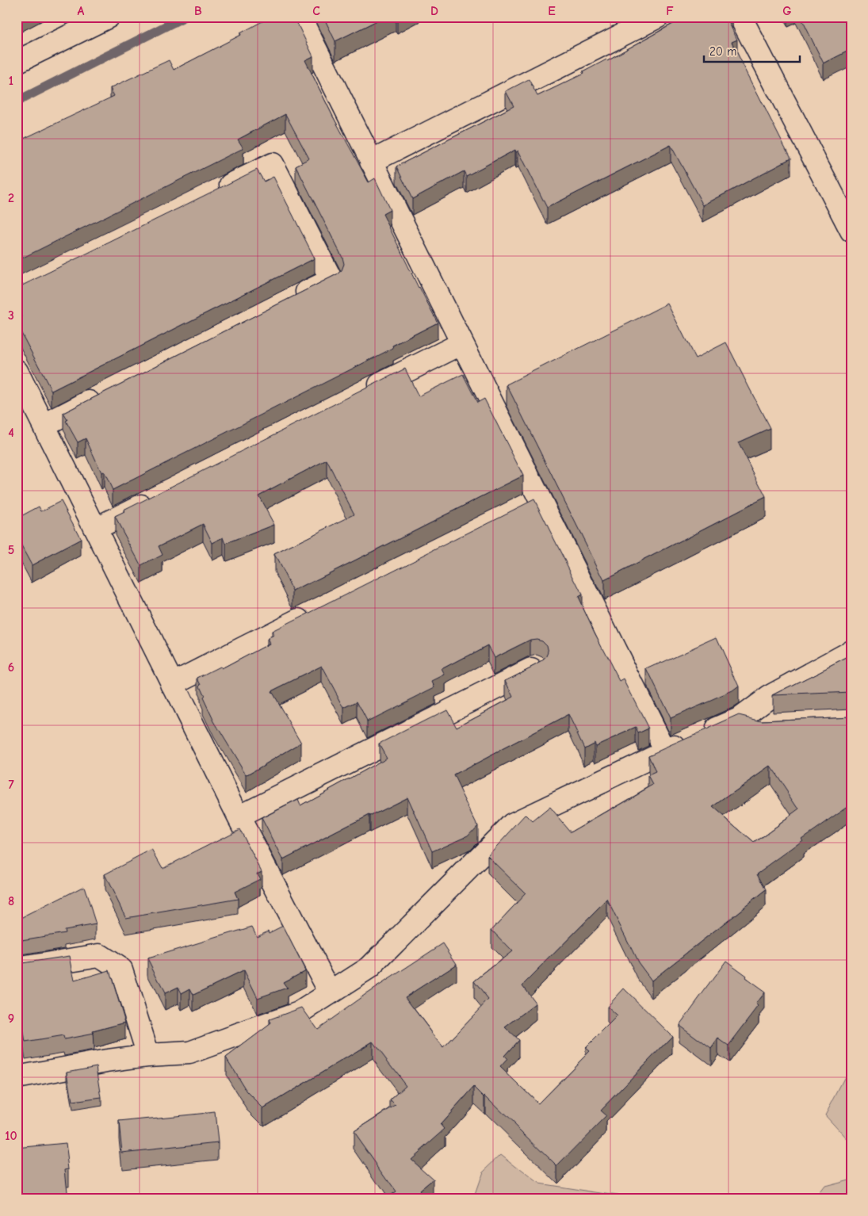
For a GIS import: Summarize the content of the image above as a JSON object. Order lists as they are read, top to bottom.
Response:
{
  "scale_bar": "20 m",
  "grid": {
    "columns": [
      "A",
      "B",
      "C",
      "D",
      "E",
      "F",
      "G"
    ],
    "rows": [
      "1",
      "2",
      "3",
      "4",
      "5",
      "6",
      "7",
      "8",
      "9",
      "10"
    ]
  }
}
